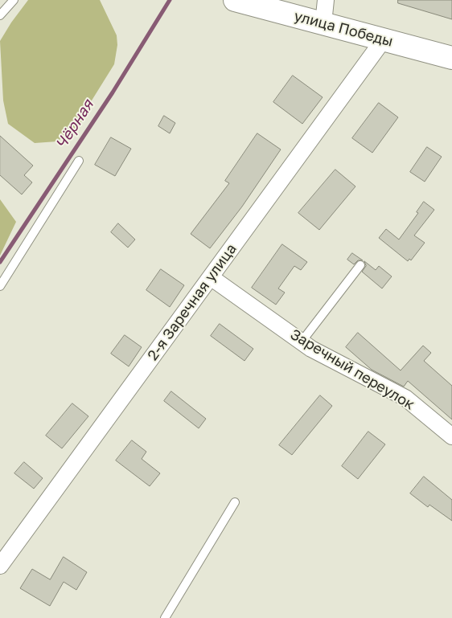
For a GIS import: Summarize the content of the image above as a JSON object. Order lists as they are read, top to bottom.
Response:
{
  "streets": {
    "street": ["улица Победы", "2-я Заречная улица", "Заречный переулок"]
  },
  "crossings": [
    ["улица Победы", "2-я Заречная улица"],
    ["2-я Заречная улица", "Заречный переулок"]
  ],
  "water": ["Чёрная"]
}
